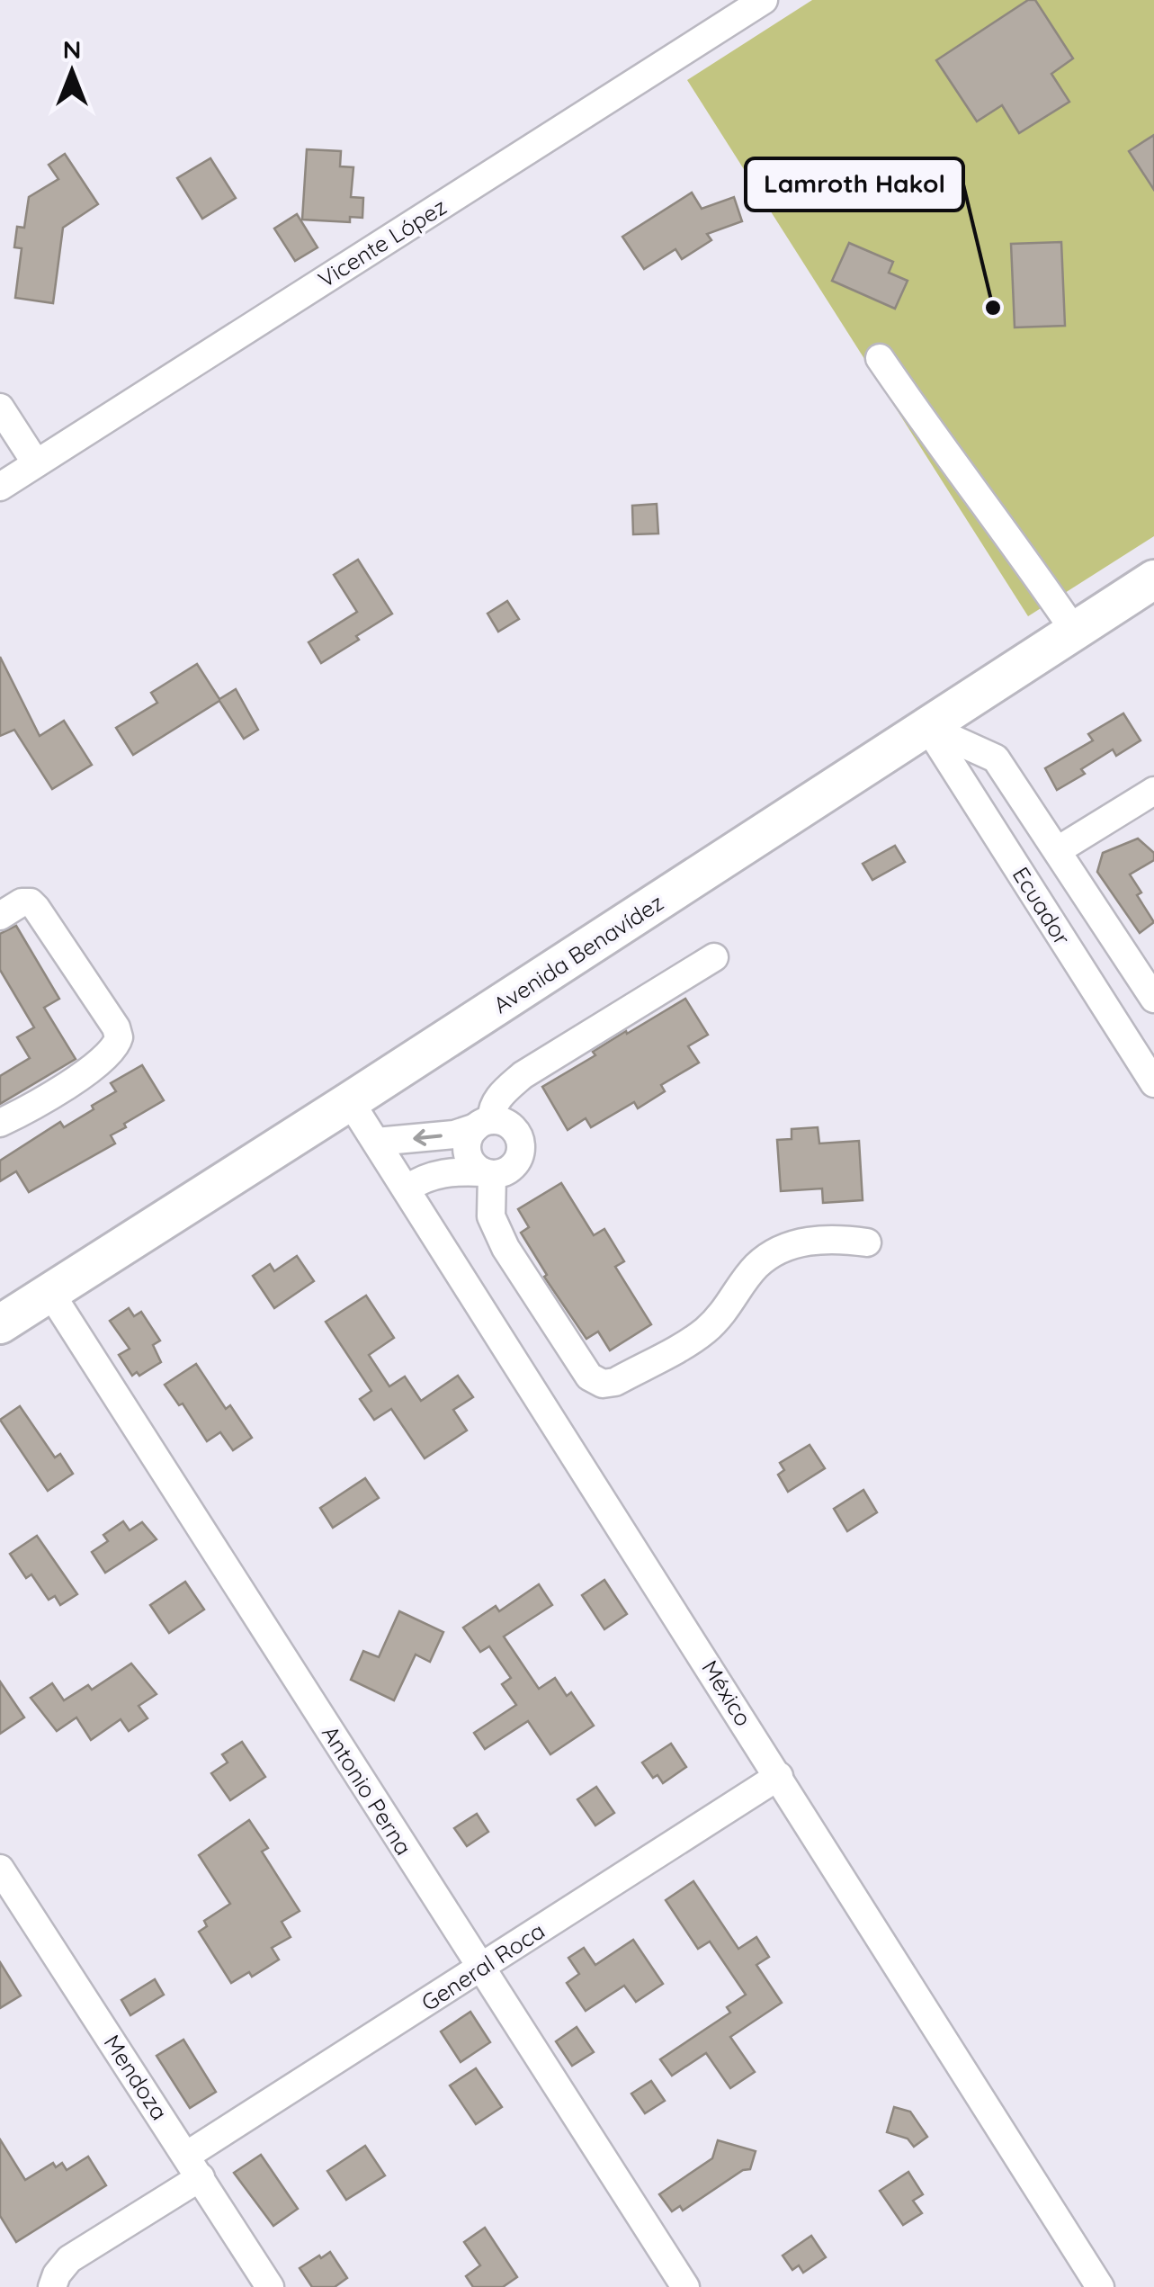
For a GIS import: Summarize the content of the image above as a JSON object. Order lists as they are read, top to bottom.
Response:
{
  "streets": {
    "main road": ["Avenida Benavídez"],
    "street": [
      "Vicente López",
      "Ecuador",
      "México",
      "Antonio Perna",
      "General Roca",
      "Mendoza"
    ]
  },
  "crossings": [
    ["Ecuador", "Avenida Benavídez"],
    ["Avenida Benavídez", "México"],
    ["Avenida Benavídez", "Antonio Perna"],
    ["México", "General Roca"],
    ["Antonio Perna", "General Roca"],
    ["General Roca", "Mendoza"]
  ],
  "places": ["Lamroth Hakol"],
  "north": "top"
}
